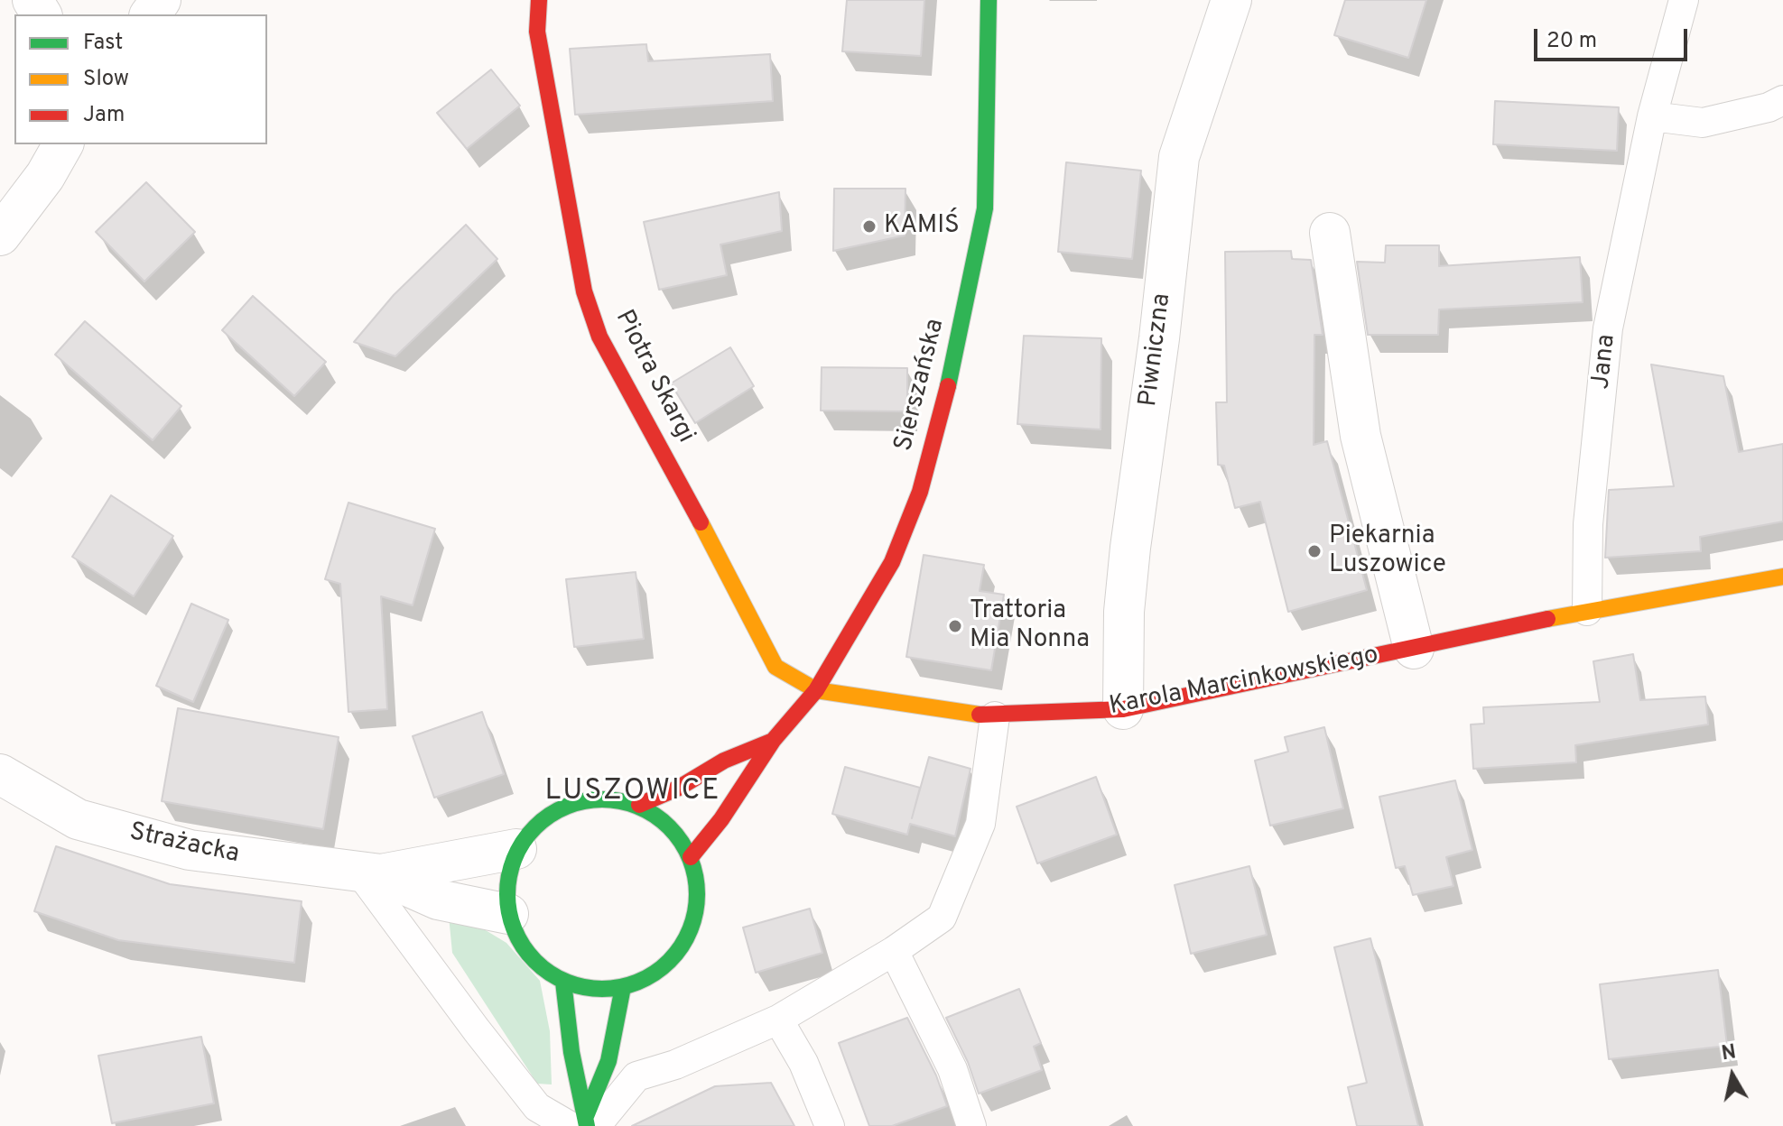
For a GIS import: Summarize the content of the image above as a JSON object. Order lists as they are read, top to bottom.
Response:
{
  "streets": {
    "street": [
      "Piwniczna",
      "Piotra Skargi",
      "Sierszańska",
      "Karola Marcinkowskiego",
      "Strażacka"
    ],
    "lane": ["Jana"]
  },
  "crossings": [
    ["Piwniczna", "Karola Marcinkowskiego"],
    ["Jana", "Karola Marcinkowskiego"],
    ["Piotra Skargi", "Sierszańska"],
    ["Piotra Skargi", "Karola Marcinkowskiego"],
    ["Sierszańska", "Karola Marcinkowskiego"],
    ["Sierszańska", "Strażacka"]
  ],
  "districts": ["LUSZOWICE"],
  "places": ["KAMIŚ", "Piekarnia Luszowice", "Trattoria Mia Nonna"],
  "legend": ["Fast", "Slow", "Jam"],
  "scale_bar": "20 m",
  "north": "top"
}
